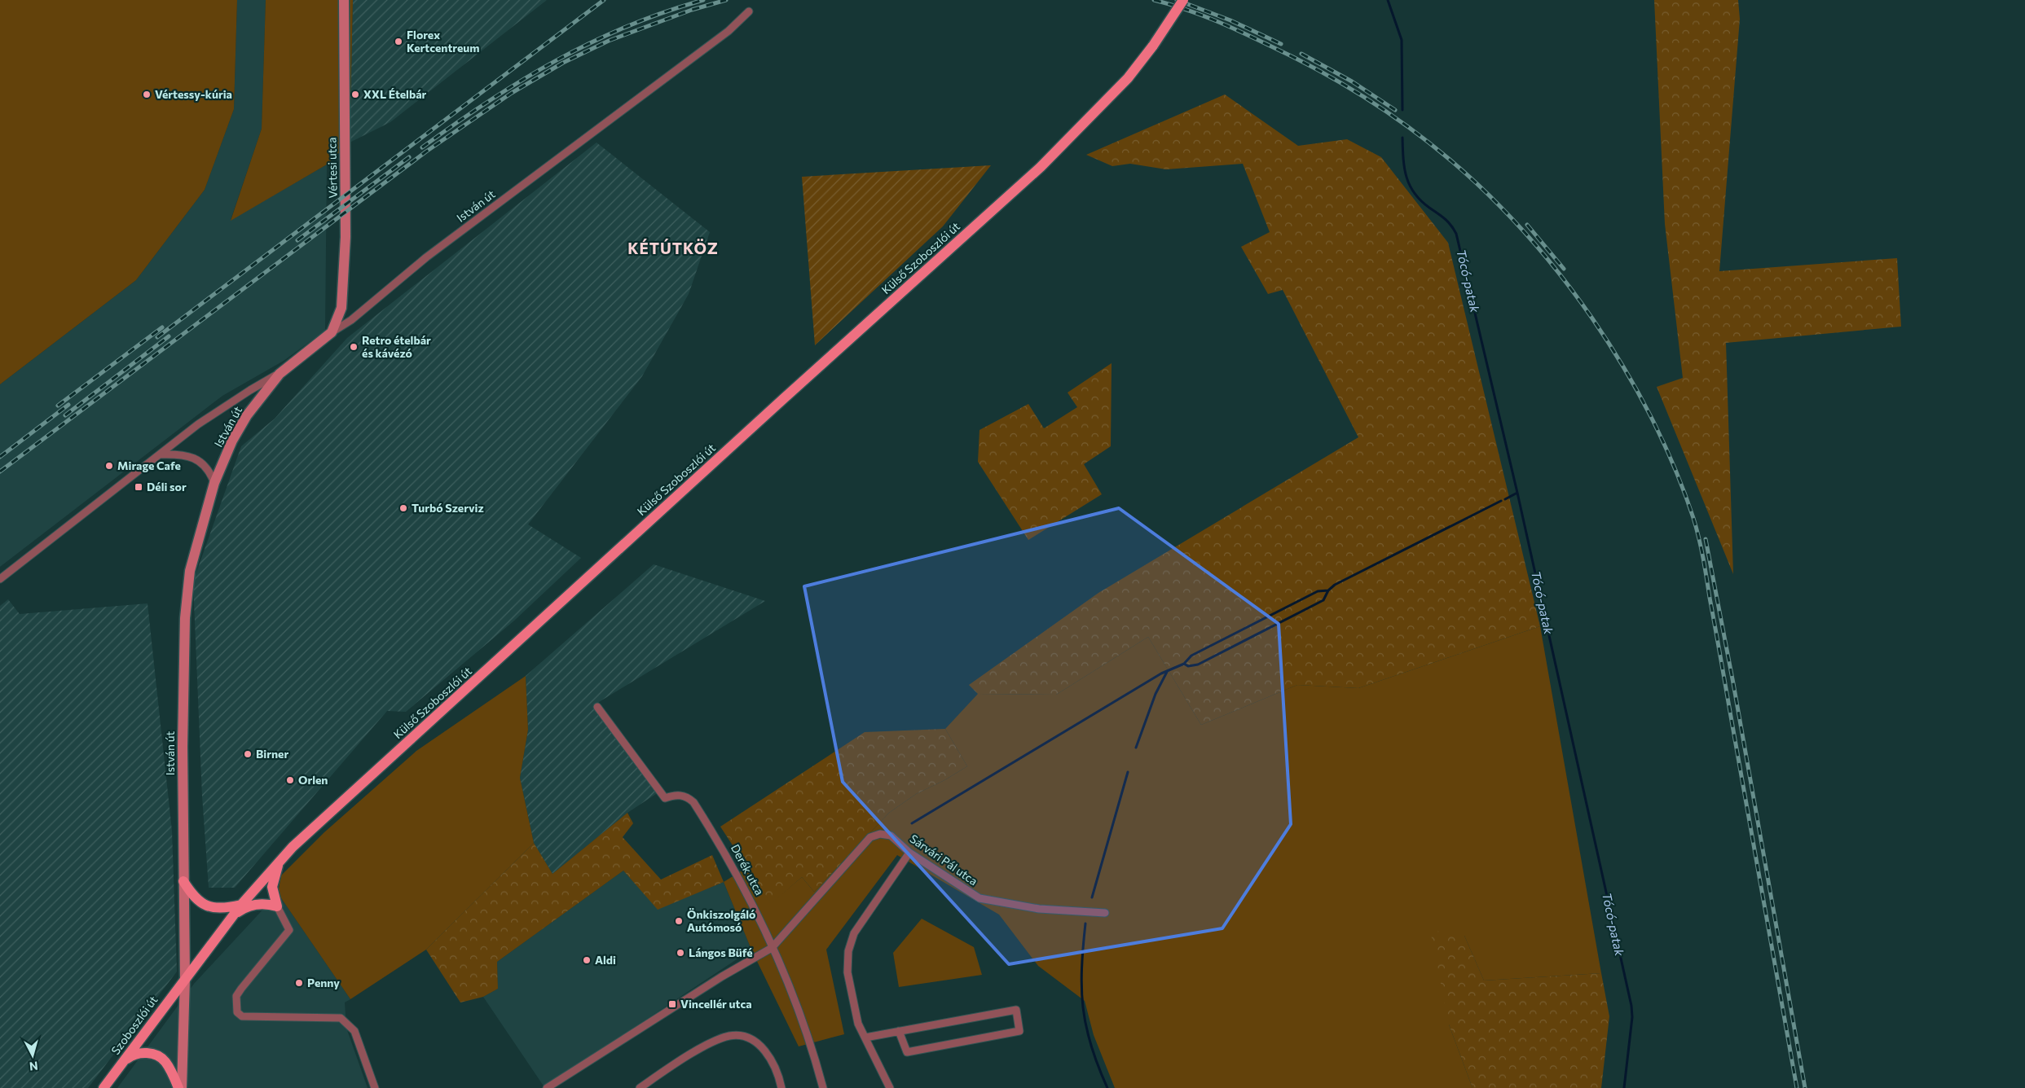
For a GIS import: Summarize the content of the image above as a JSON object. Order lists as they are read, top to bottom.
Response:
{
  "streets": {
    "main road": ["Külső Szoboszlói út", "Szoboszlói út"],
    "street": [
      "Vértesi utca",
      "István út",
      "Sárvári Pál utca",
      "Derék utca"
    ]
  },
  "crossings": [
    ["Vértesi utca", "István út"],
    ["István út", "Külső Szoboszlói út"],
    ["István út", "Szoboszlói út"],
    ["Külső Szoboszlói út", "Szoboszlói út"],
    ["Sárvári Pál utca", "Derék utca"]
  ],
  "districts": ["KÉTÚTKÖZ"],
  "water": ["Tócó-patak"],
  "places": {
    "other": [
      "Florex Kertcentreum",
      "Vértessy-kúria",
      "XXL Ételbár",
      "Retro ételbár és kávézó",
      "Mirage Cafe",
      "Turbó Szerviz",
      "Birner",
      "Orlen",
      "Önkiszolgáló Autómosó",
      "Lángos Büfé",
      "Aldi",
      "Penny"
    ],
    "transit": ["Déli sor", "Vincellér utca"]
  },
  "north": "bottom"
}
